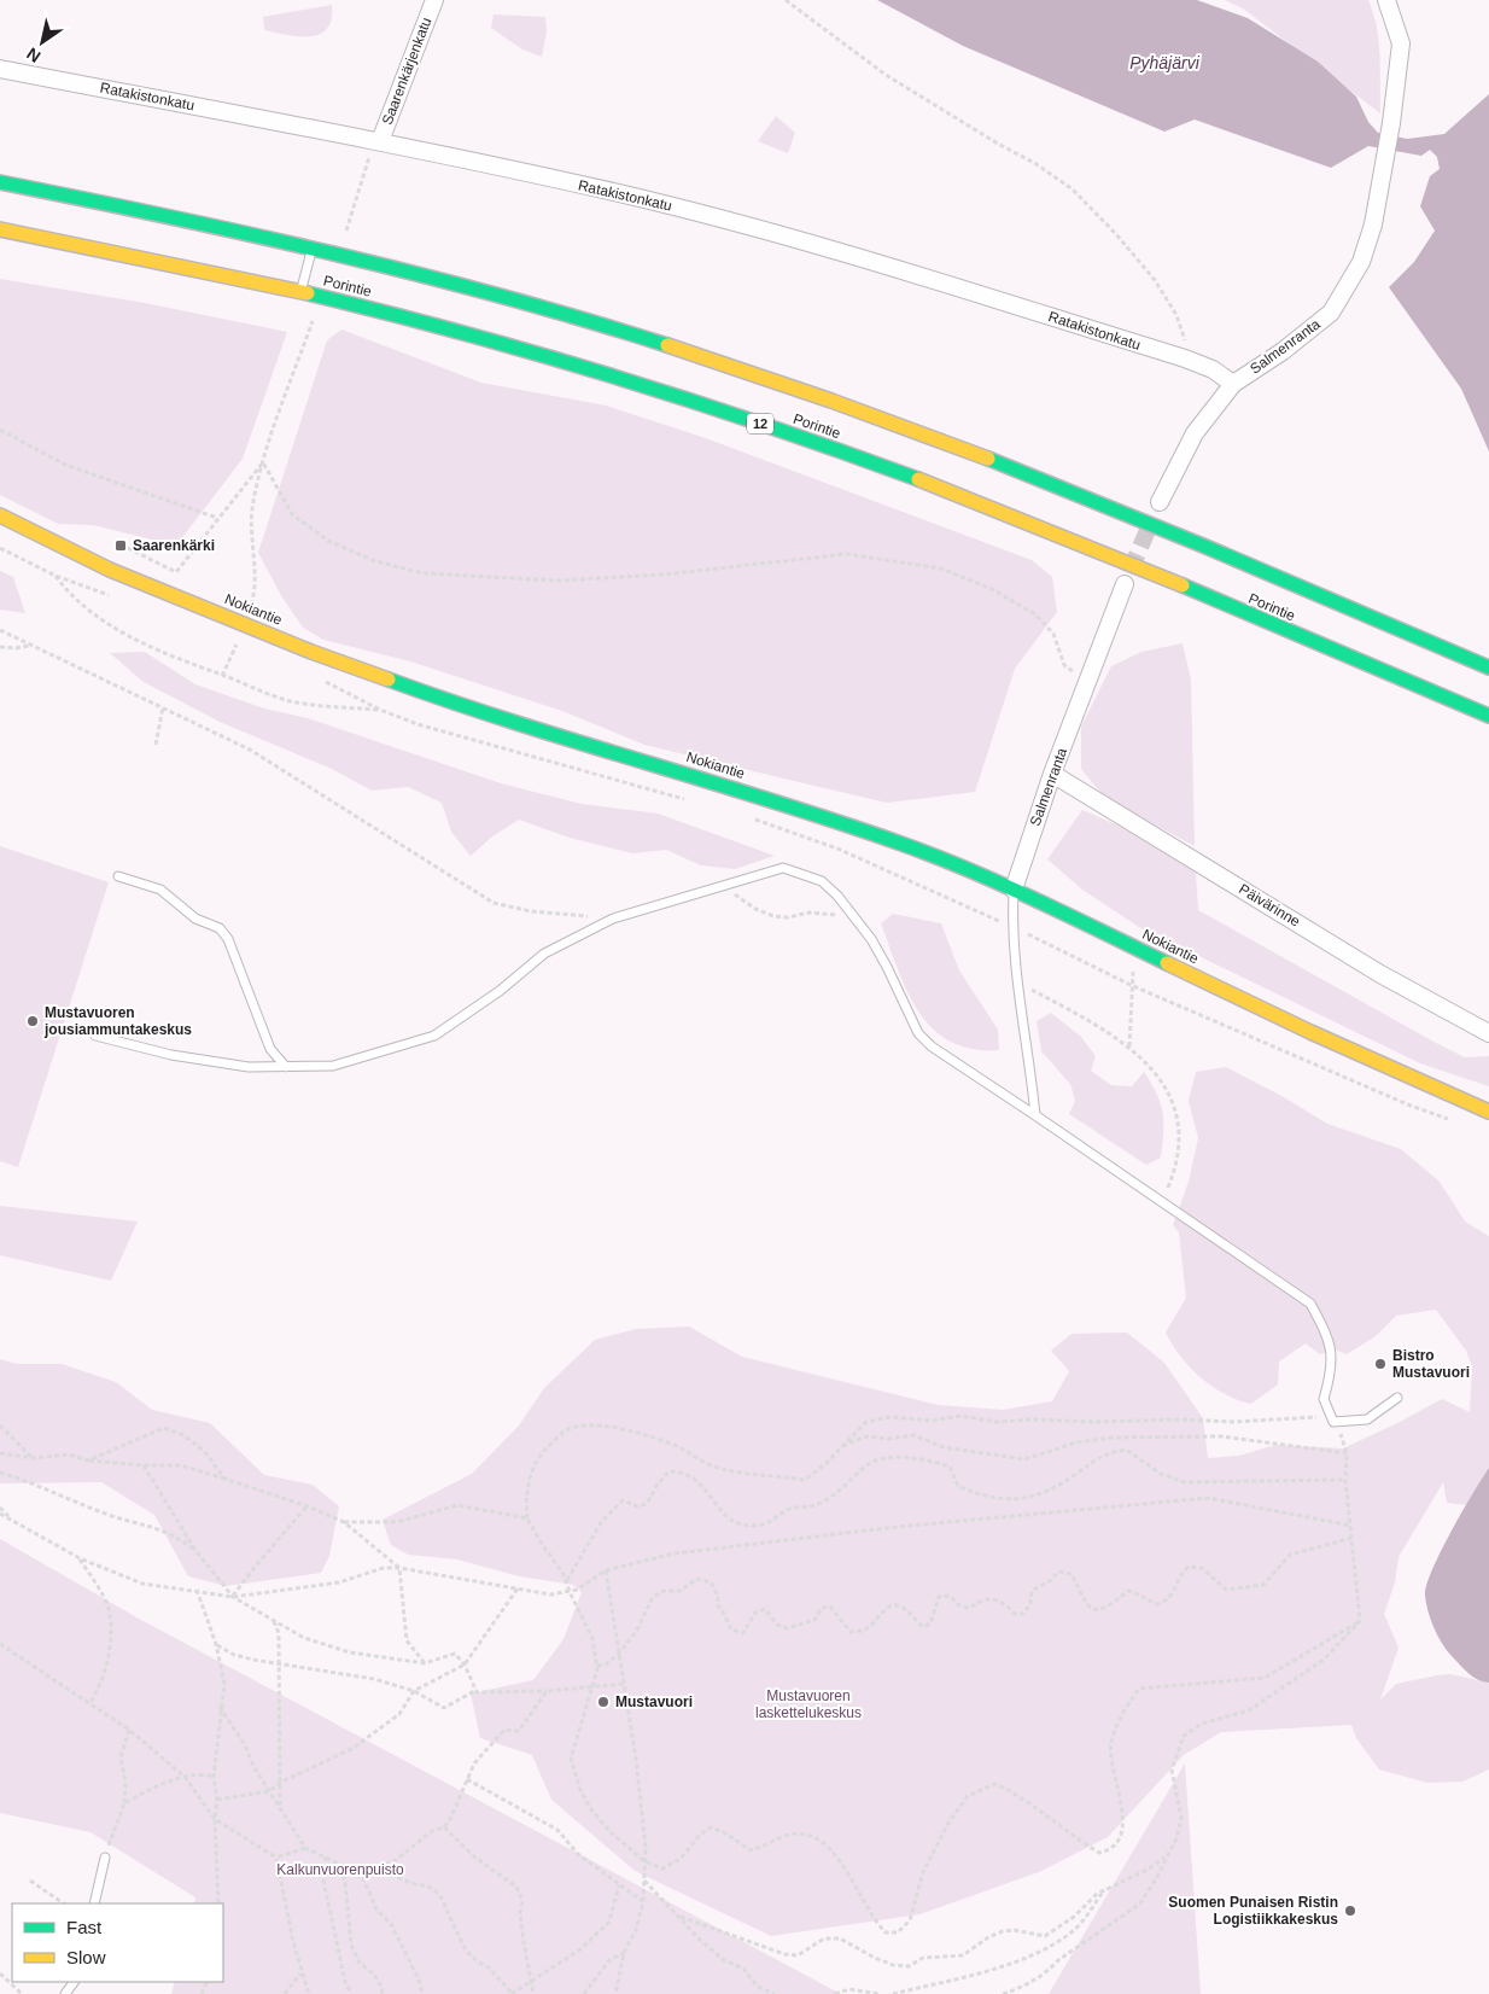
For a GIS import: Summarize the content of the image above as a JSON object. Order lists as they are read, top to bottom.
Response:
{
  "streets": {
    "main road": ["Porintie", "12", "Nokiantie"],
    "street": [
      "Saarenkärjenkatu",
      "Ratakistonkatu",
      "Salmenranta",
      "Päivärinne"
    ]
  },
  "crossings": [
    ["Saarenkärjenkatu", "Ratakistonkatu"],
    ["Ratakistonkatu", "Salmenranta"],
    ["Salmenranta", "Nokiantie"],
    ["Salmenranta", "Päivärinne"]
  ],
  "water": ["Pyhäjärvi"],
  "parks": ["Mustavuoren laskettelukeskus", "Kalkunvuorenpuisto"],
  "places": {
    "transit": ["Saarenkärki"],
    "other": [
      "Mustavuoren jousiammuntakeskus",
      "Bistro Mustavuori",
      "Mustavuori",
      "Suomen Punaisen Ristin Logistiikkakeskus"
    ]
  },
  "legend": ["Fast", "Slow"],
  "north": "bottom left"
}
